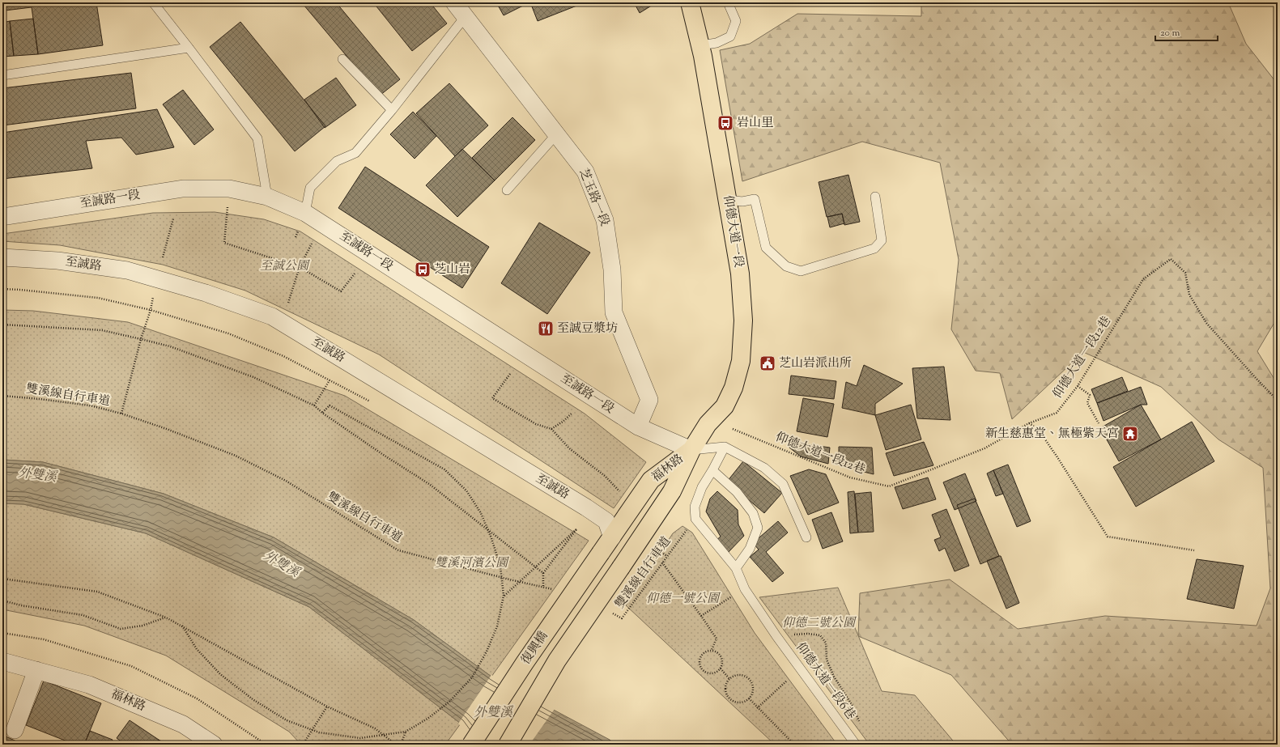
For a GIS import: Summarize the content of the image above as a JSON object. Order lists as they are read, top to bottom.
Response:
{
  "streets": {
    "main road": ["仰德大道一段", "福林路", "復興橋"],
    "street": ["芝玉路一段", "至誠路一段", "至誠路"],
    "lane": ["仰德大道一段6巷"],
    "path": ["仰德大道一段12巷", "雙溪線自行車道"]
  },
  "crossings": [
    ["芝玉路一段", "至誠路一段"],
    ["至誠路一段", "仰德大道一段"],
    ["至誠路一段", "福林路"],
    ["仰德大道一段", "福林路"],
    ["至誠路", "福林路"],
    ["雙溪線自行車道", "仰德大道一段6巷"],
    ["福林路", "復興橋"]
  ],
  "water": ["外雙溪"],
  "parks": [
    "至誠公園",
    "雙溪河濱公園",
    "仰德一號公園",
    "仰德二號公園"
  ],
  "places": {
    "bus stop": ["岩山里", "芝山岩"],
    "restaurant": ["至誠豆漿坊"],
    "public building": ["芝山岩派出所"],
    "temple": ["新生慈惠堂、無極紫天宮"]
  },
  "scale_bar": "20 m"
}
